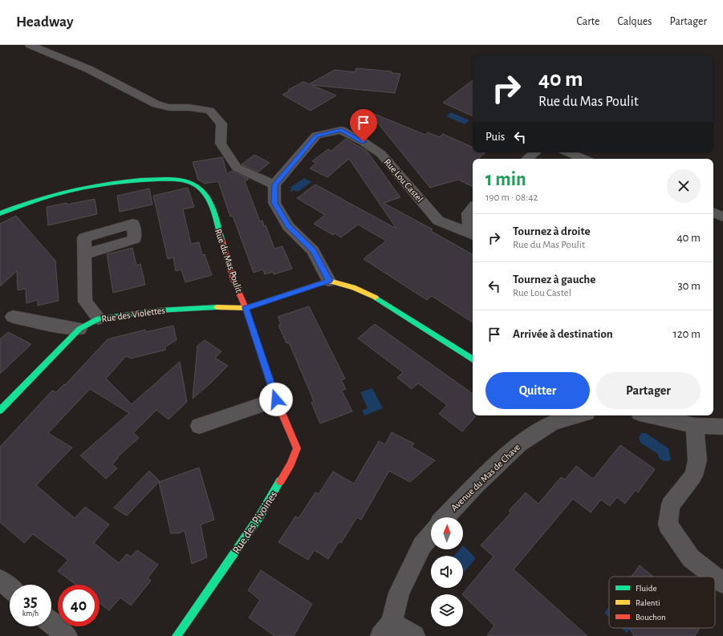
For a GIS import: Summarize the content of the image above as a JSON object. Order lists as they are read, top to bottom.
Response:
{
  "streets": {
    "street": [
      "Rue Lou Castel",
      "Rue du Mas Poulit",
      "Rue des Violettes",
      "Avenue du Mas de Chave",
      "Rue des Pivoines"
    ]
  },
  "crossings": [
    ["Rue du Mas Poulit", "Rue des Violettes"],
    ["Rue du Mas Poulit", "Rue des Pivoines"],
    ["Rue des Violettes", "Rue des Pivoines"]
  ],
  "legend": ["Fluide", "Ralenti", "Bouchon"],
  "north": "top",
  "page": {
    "header": "Headway",
    "nav": ["Carte", "Calques", "Partager"],
    "turn": ["40 m", "Rue du Mas Poulit"],
    "then": "Puis",
    "heading": ["1 min", "190 m · 08:42"],
    "list": [
      {
        "name": "Tournez à droite",
        "note": "Rue du Mas Poulit",
        "value": "40 m"
      },
      {
        "name": "Tournez à gauche",
        "note": "Rue Lou Castel",
        "value": "30 m"
      },
      {
        "name": "Arrivée à destination",
        "value": "120 m"
      }
    ],
    "buttons": ["Quitter", "Partager"],
    "speed": "35 km/h",
    "limit": "40"
  }
}
